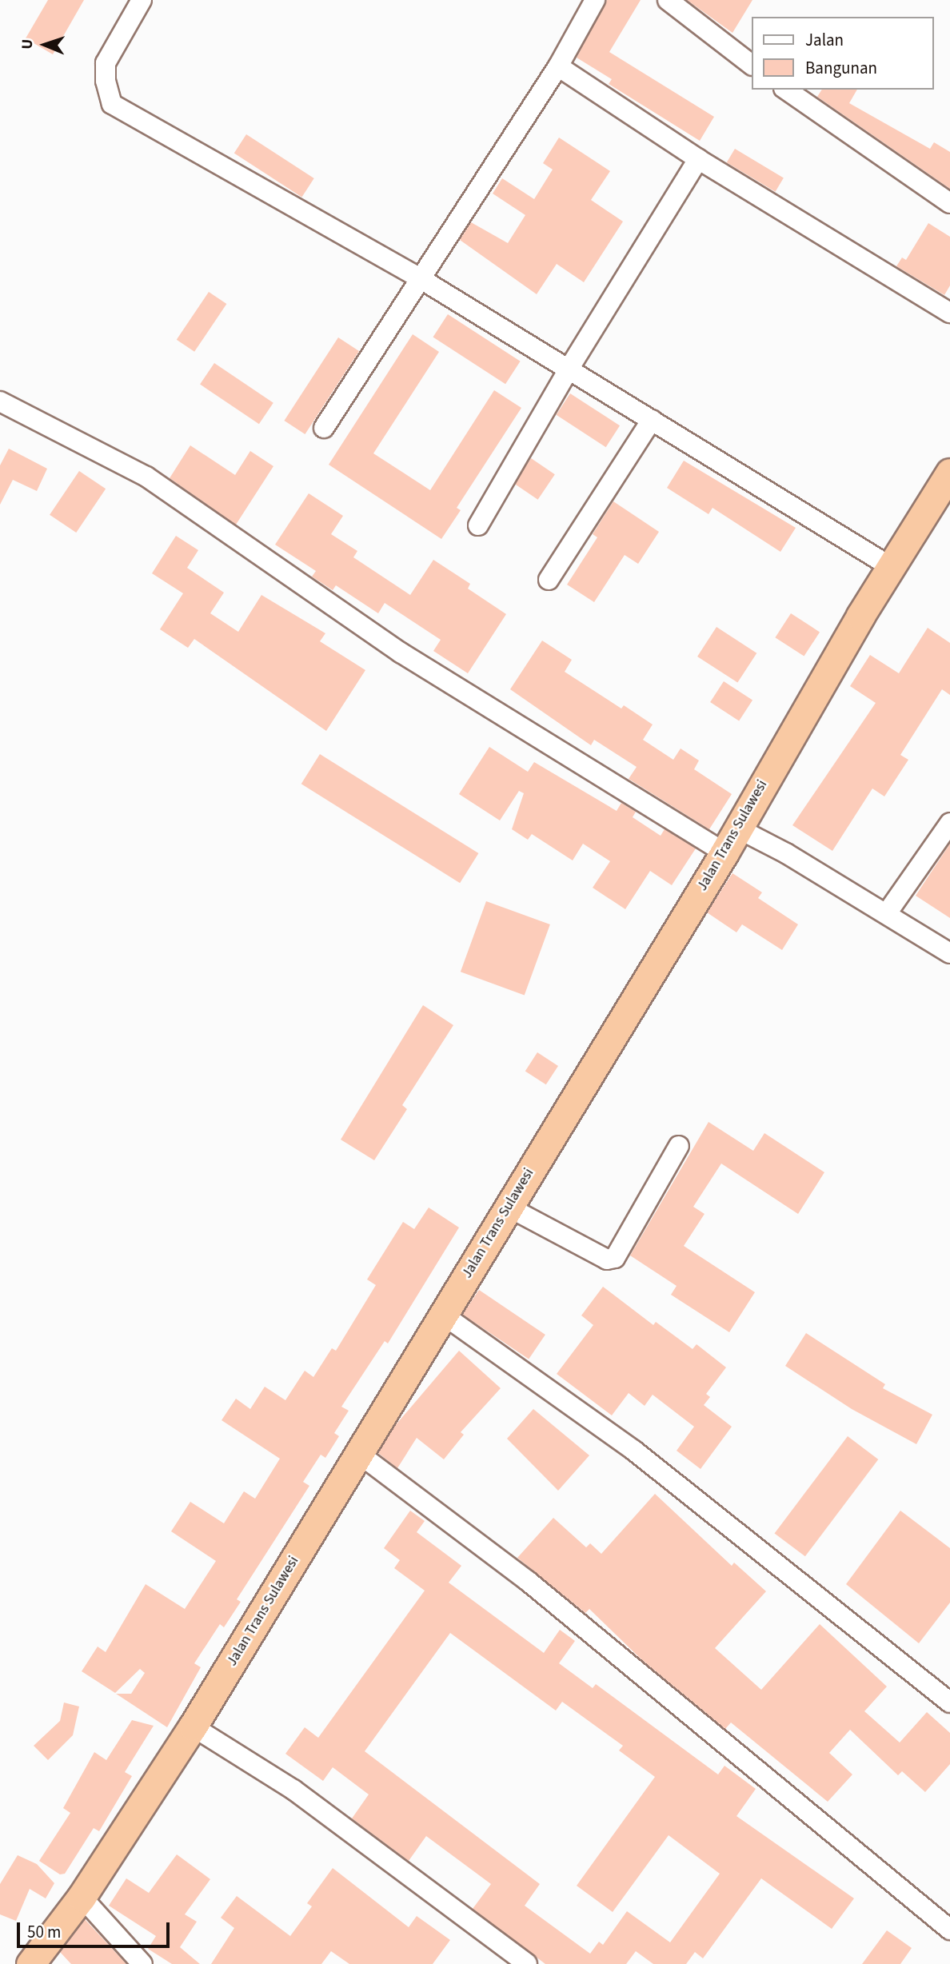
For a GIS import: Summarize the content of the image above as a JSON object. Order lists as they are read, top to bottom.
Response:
{
  "streets": {
    "highway": ["Jalan Trans Sulawesi"]
  },
  "legend": ["Jalan", "Bangunan"],
  "scale_bar": "50 m",
  "north": "left"
}
